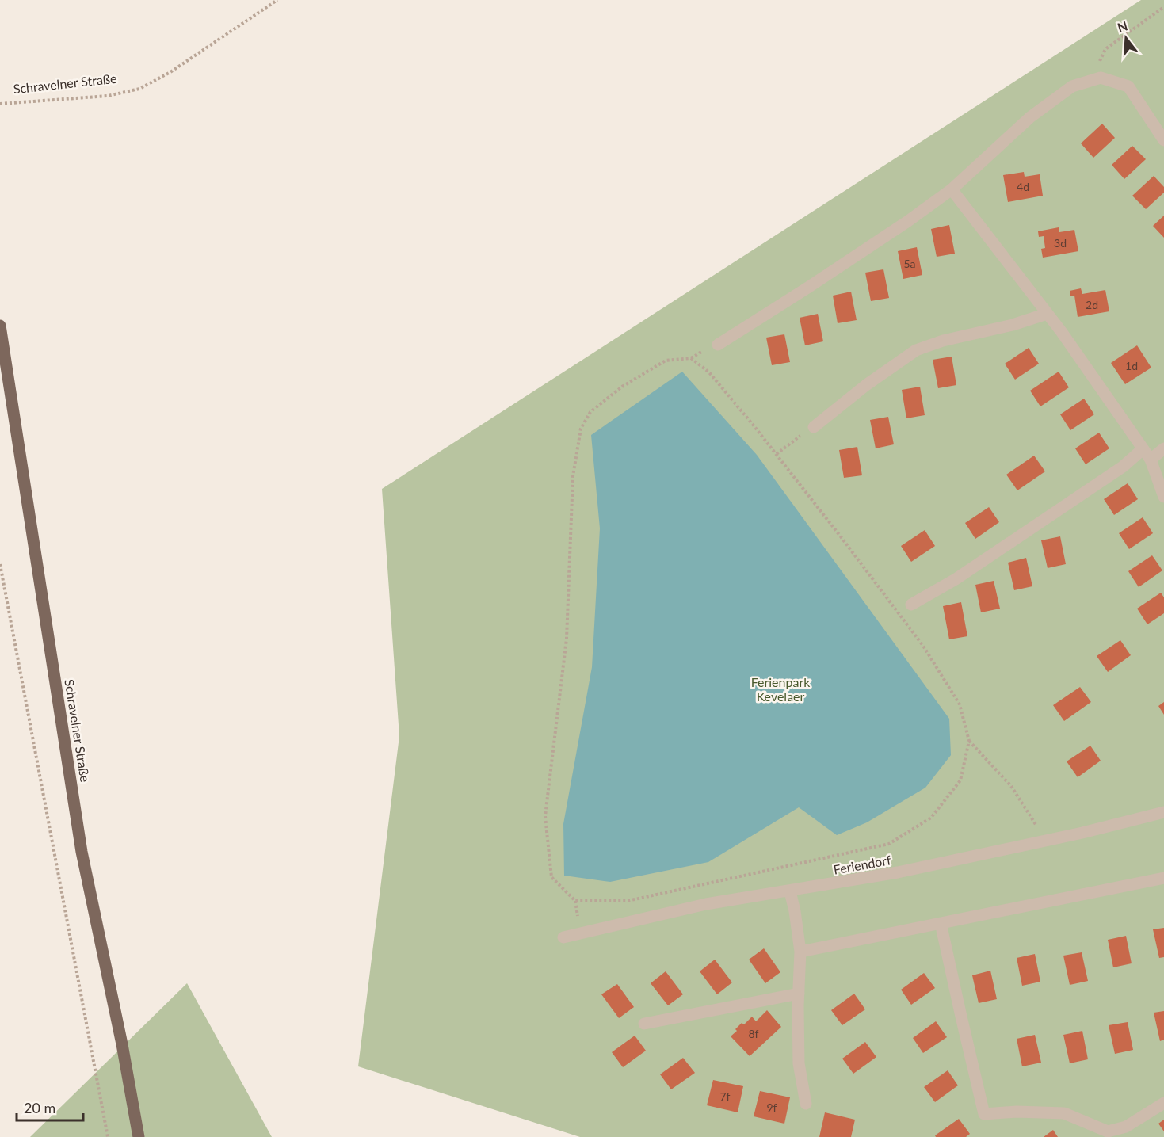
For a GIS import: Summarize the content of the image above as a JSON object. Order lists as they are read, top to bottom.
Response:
{
  "streets": {
    "main road": ["Schravelner Straße"],
    "lane": ["Feriendorf"]
  },
  "parks": ["Ferienpark Kevelaer"],
  "house_numbers": [
    "4d",
    "3d",
    "5a",
    "2d",
    "1d",
    "8f",
    "7f",
    "9f"
  ],
  "scale_bar": "20 m",
  "north": "top"
}
